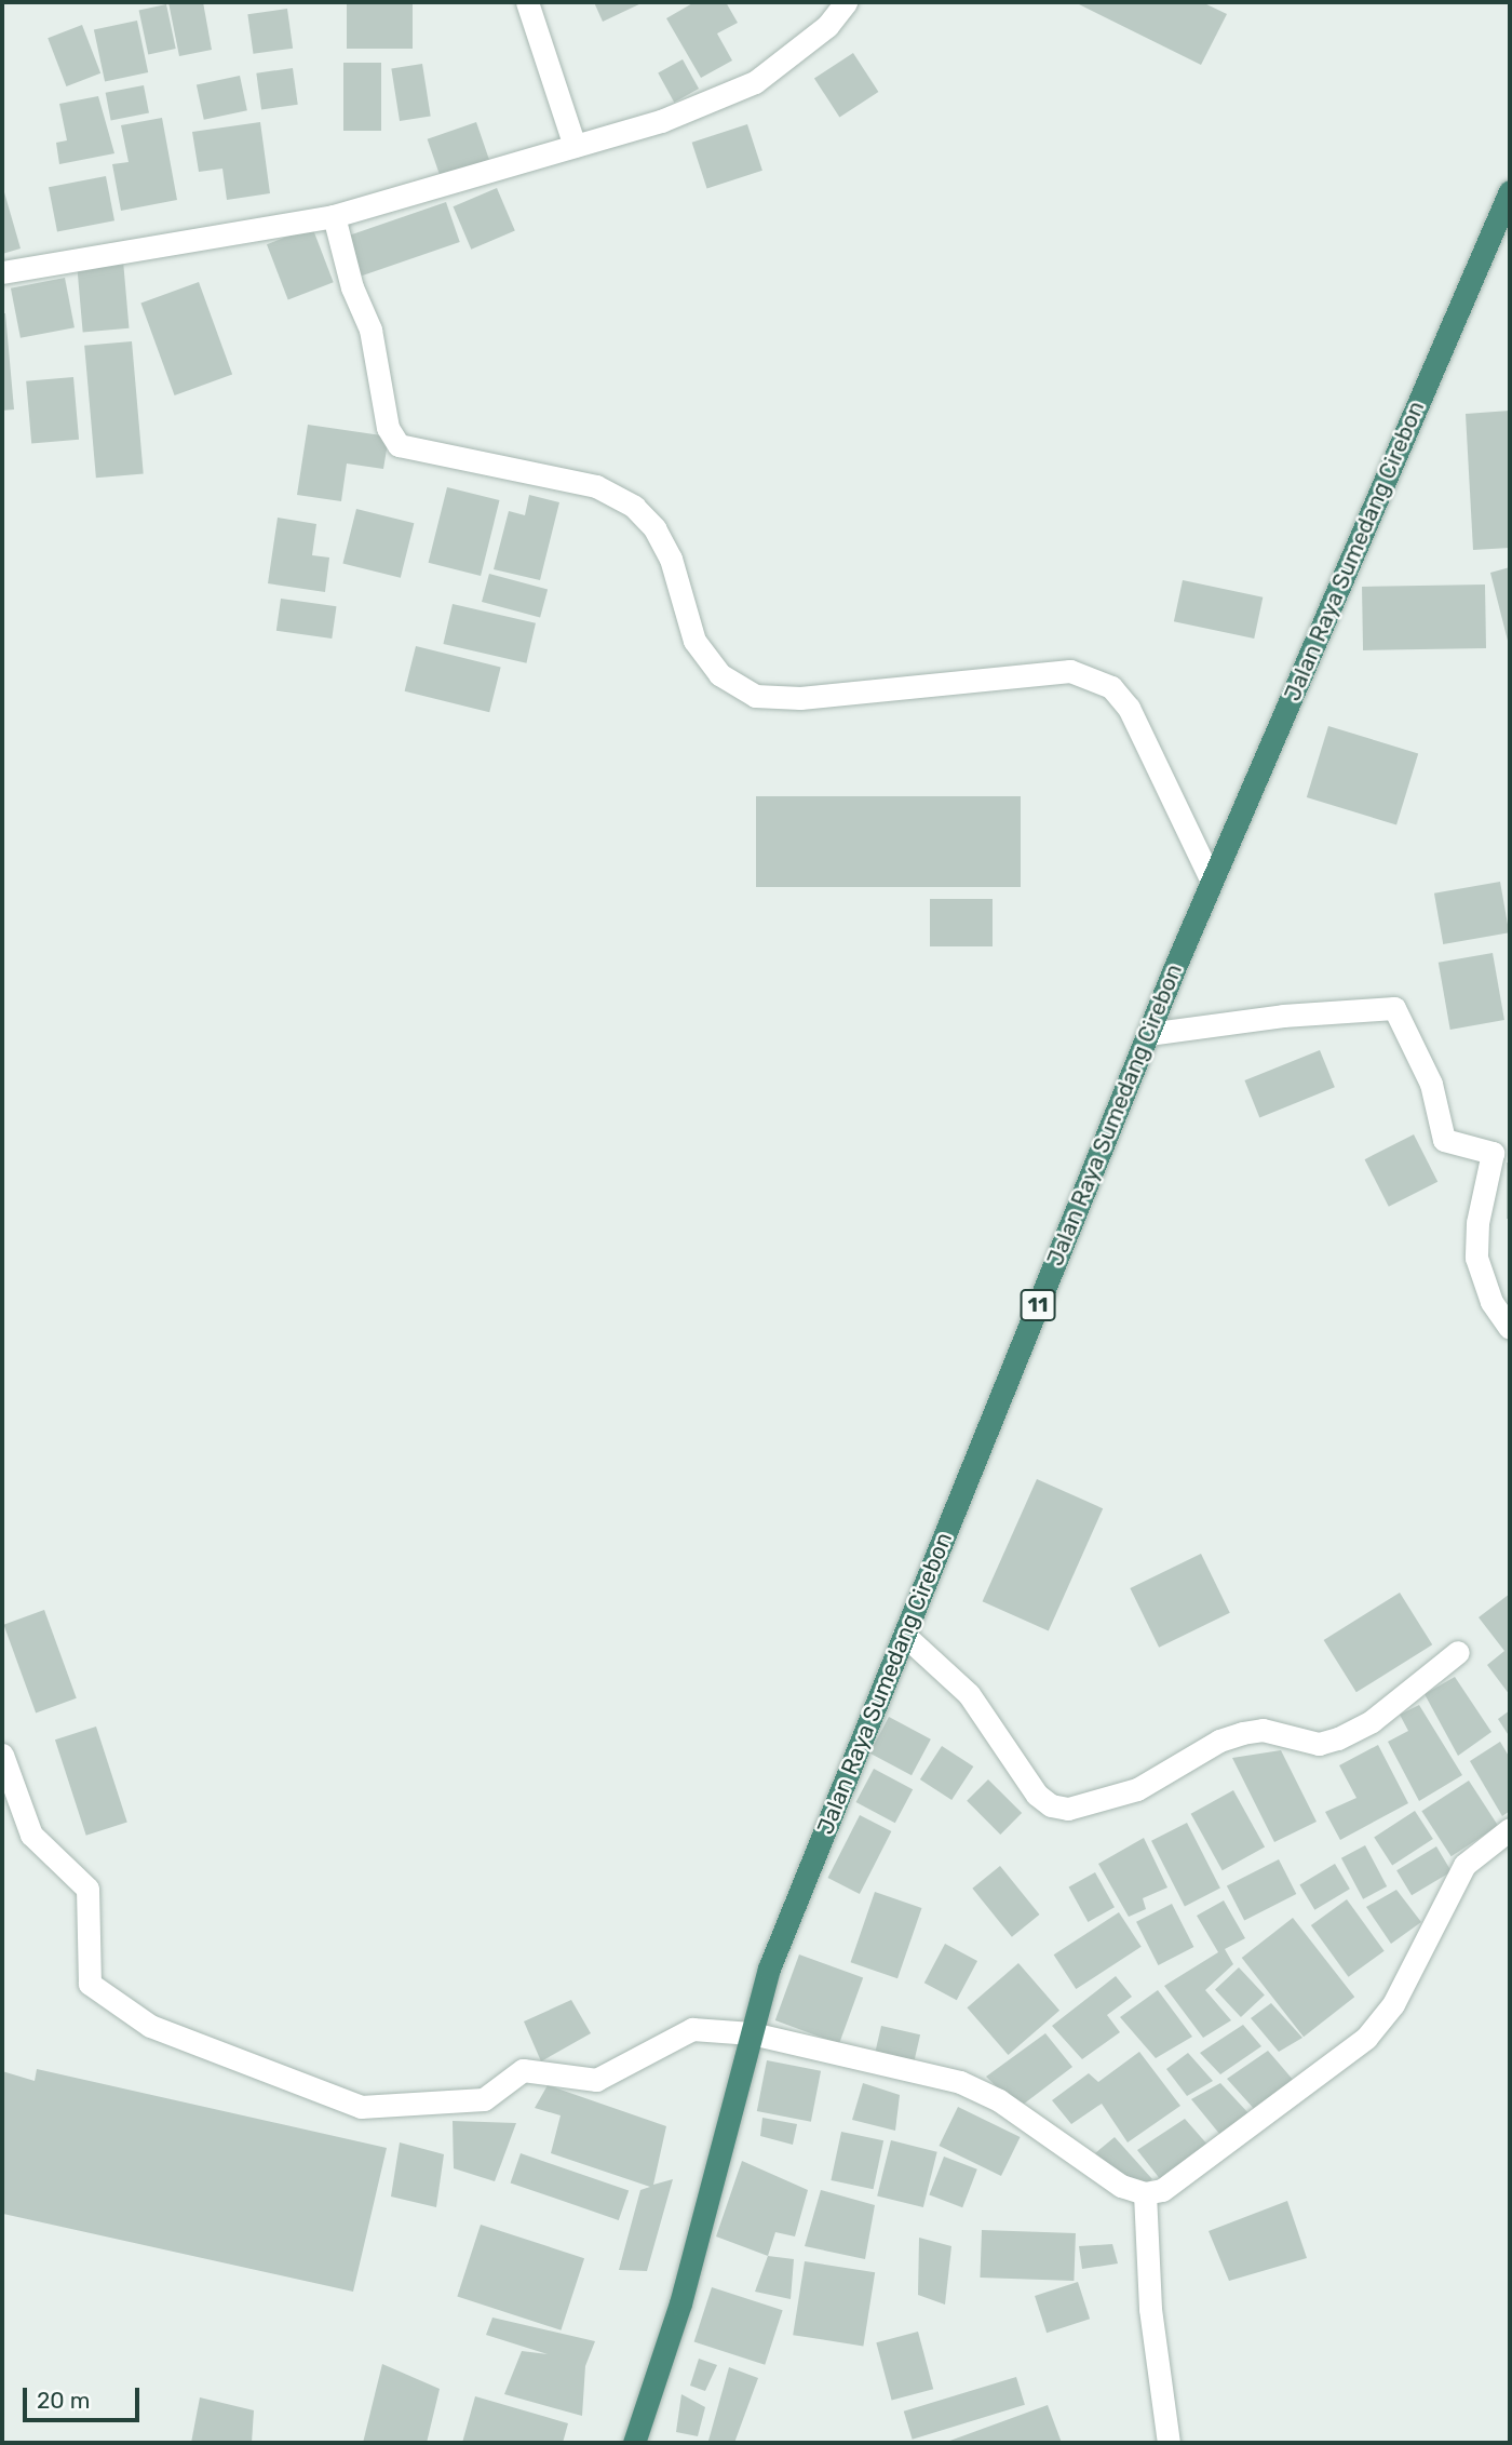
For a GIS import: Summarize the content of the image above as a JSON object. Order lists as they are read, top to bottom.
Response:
{
  "streets": {
    "highway": ["Jalan Raya Sumedang Cirebon", "11"]
  },
  "scale_bar": "20 m"
}
